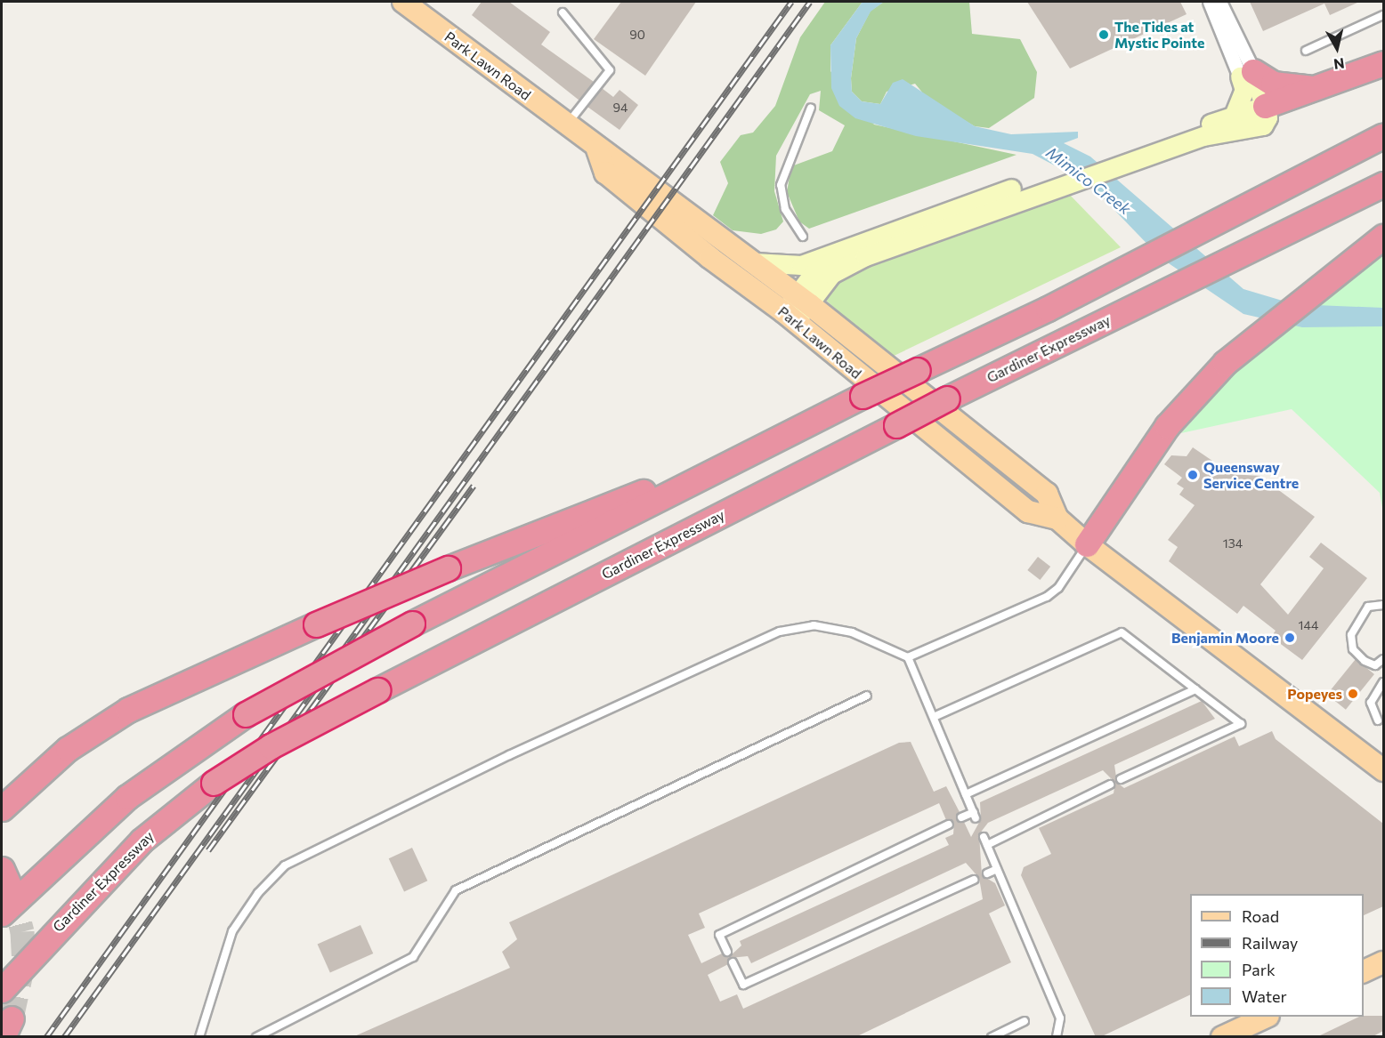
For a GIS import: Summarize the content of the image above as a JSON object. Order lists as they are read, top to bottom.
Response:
{
  "streets": {
    "highway": ["Gardiner Expressway"],
    "main road": ["Park Lawn Road"]
  },
  "water": ["Mimico Creek"],
  "places": [
    "The Tides at Mystic Pointe",
    "Queensway Service Centre",
    "Benjamin Moore",
    "Popeyes"
  ],
  "house_numbers": [
    "90",
    "94",
    "134",
    "144"
  ],
  "legend": [
    "Road",
    "Railway",
    "Park",
    "Water"
  ],
  "north": "bottom"
}
